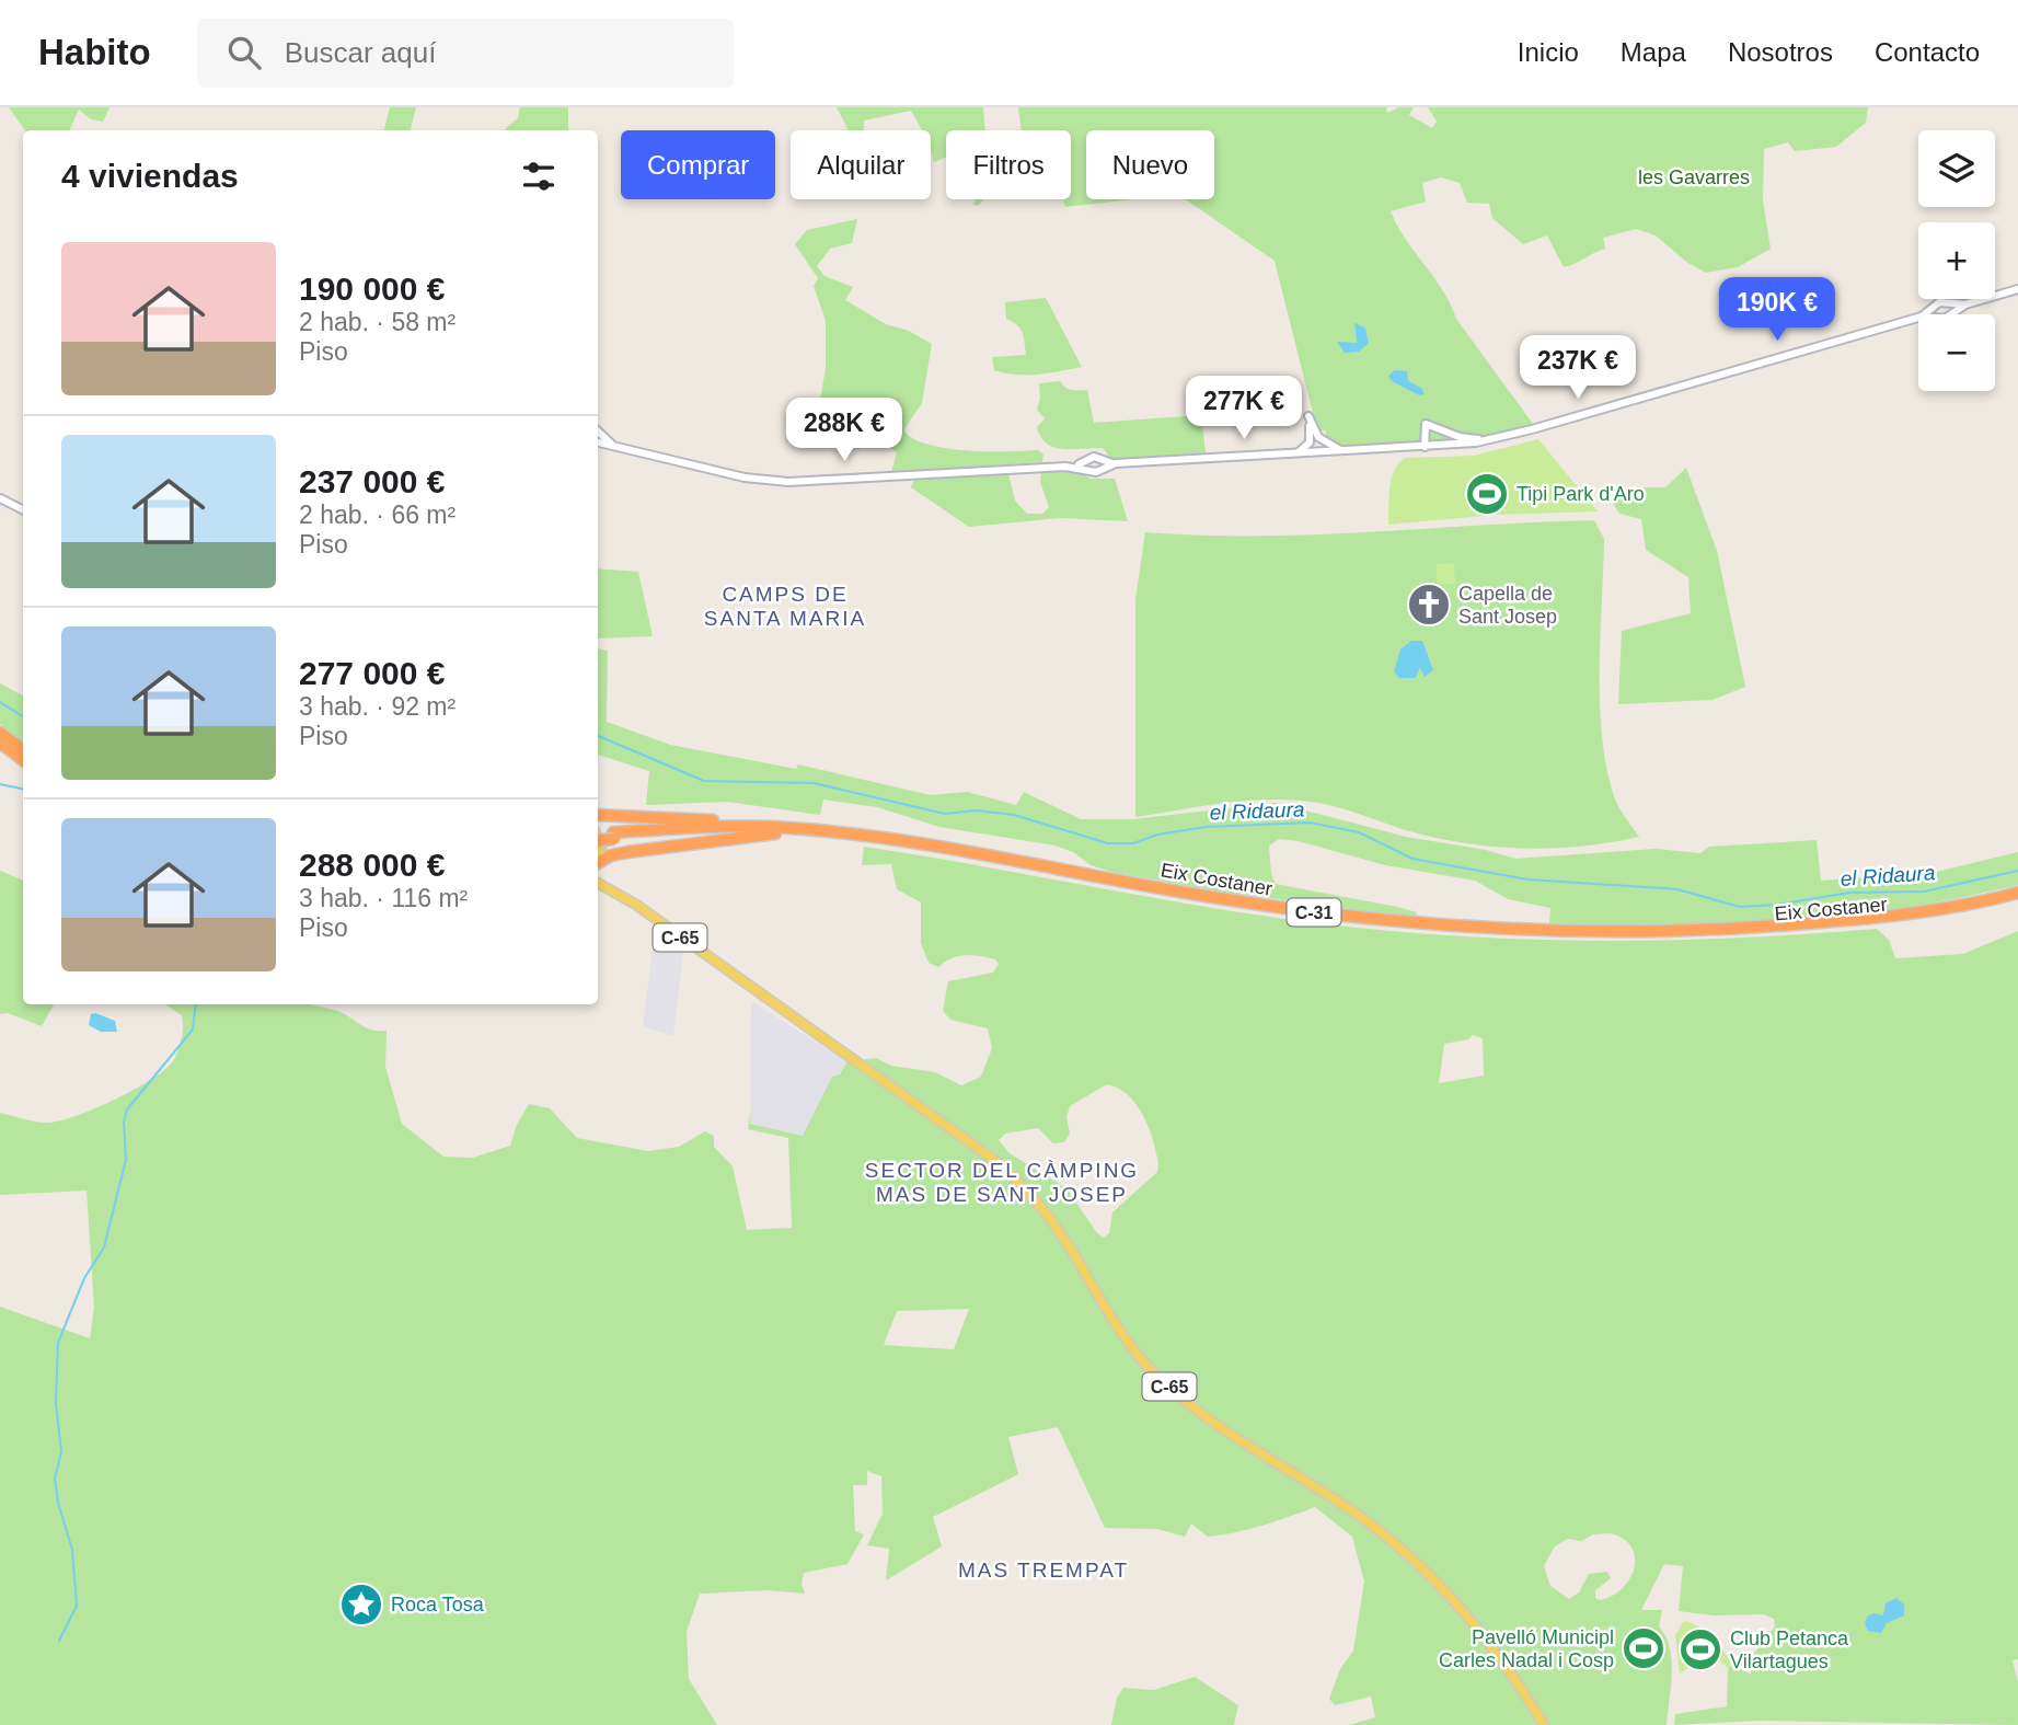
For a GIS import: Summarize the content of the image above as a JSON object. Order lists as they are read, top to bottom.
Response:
{
  "streets": {
    "highway": ["Eix Costaner", "C-31"],
    "main road": ["C-65"]
  },
  "districts": ["CAMPS DE SANTA MARIA", "SECTOR DEL CÀMPING MAS DE SANT JOSEP", "MAS TREMPAT"],
  "water": ["el Ridaura"],
  "parks": ["les Gavarres"],
  "places": {
    "sports": ["Tipi Park d'Aro", "Pavelló Municipl Carles Nadal i Cosp", "Club Petanca Vilartagues"],
    "church": ["Capella de Sant Josep"],
    "place": ["Roca Tosa"]
  },
  "page": {
    "header": "Habito",
    "search": "Buscar aquí",
    "nav": [
      "Inicio",
      "Mapa",
      "Nosotros",
      "Contacto"
    ],
    "map_buttons": ["+", "−"],
    "chip": [
      "Comprar",
      "Alquilar",
      "Filtros",
      "Nuevo"
    ],
    "heading": "4 viviendas",
    "list": [
      {
        "name": "190 000 €",
        "note": "2 hab. · 58 m² · Piso"
      },
      {
        "name": "237 000 €",
        "note": "2 hab. · 66 m² · Piso"
      },
      {
        "name": "277 000 €",
        "note": "3 hab. · 92 m² · Piso"
      },
      {
        "name": "288 000 €",
        "note": "3 hab. · 116 m² · Piso"
      }
    ],
    "price": [
      "190K €",
      "237K €",
      "277K €",
      "288K €"
    ]
  }
}
